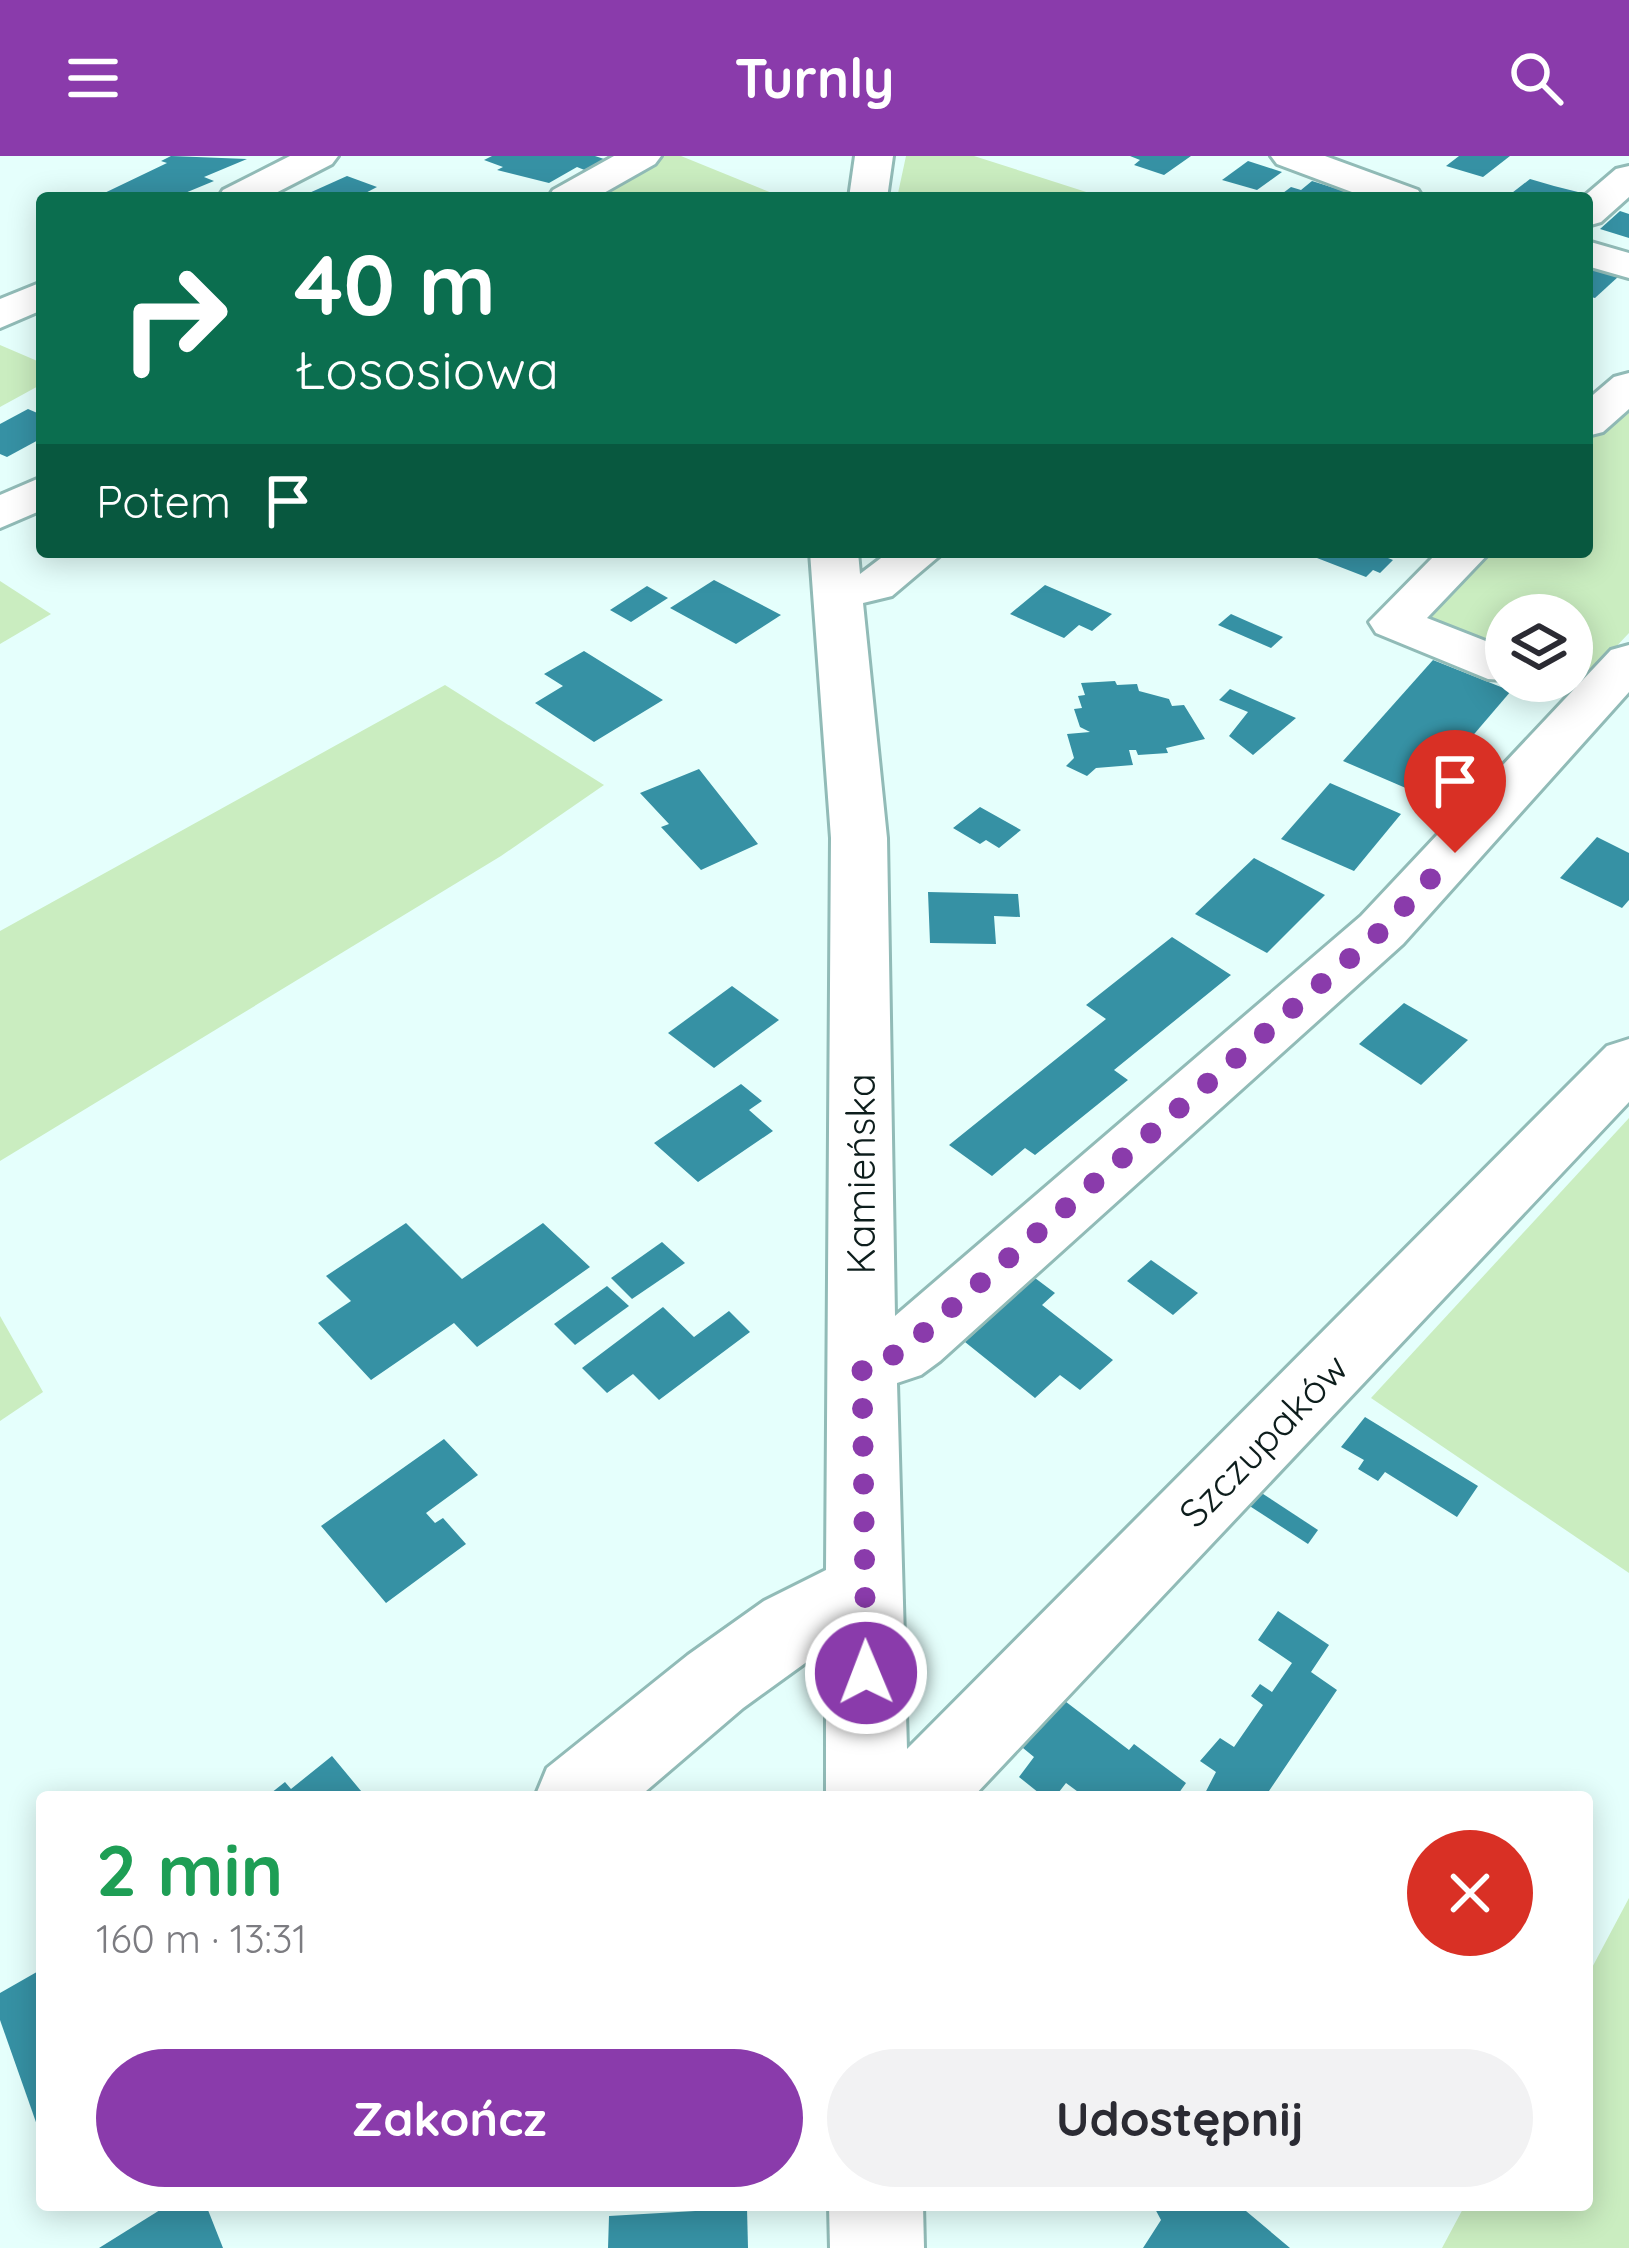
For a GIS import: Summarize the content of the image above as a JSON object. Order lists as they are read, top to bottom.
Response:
{
  "streets": {
    "street": ["Kamieńska", "Szczupaków"]
  },
  "page": {
    "header": "Turnly",
    "turn": ["40 m", "Łososiowa"],
    "then": "Potem",
    "heading": ["2 min", "160 m · 13:31"],
    "buttons": ["Zakończ", "Udostępnij"]
  }
}
